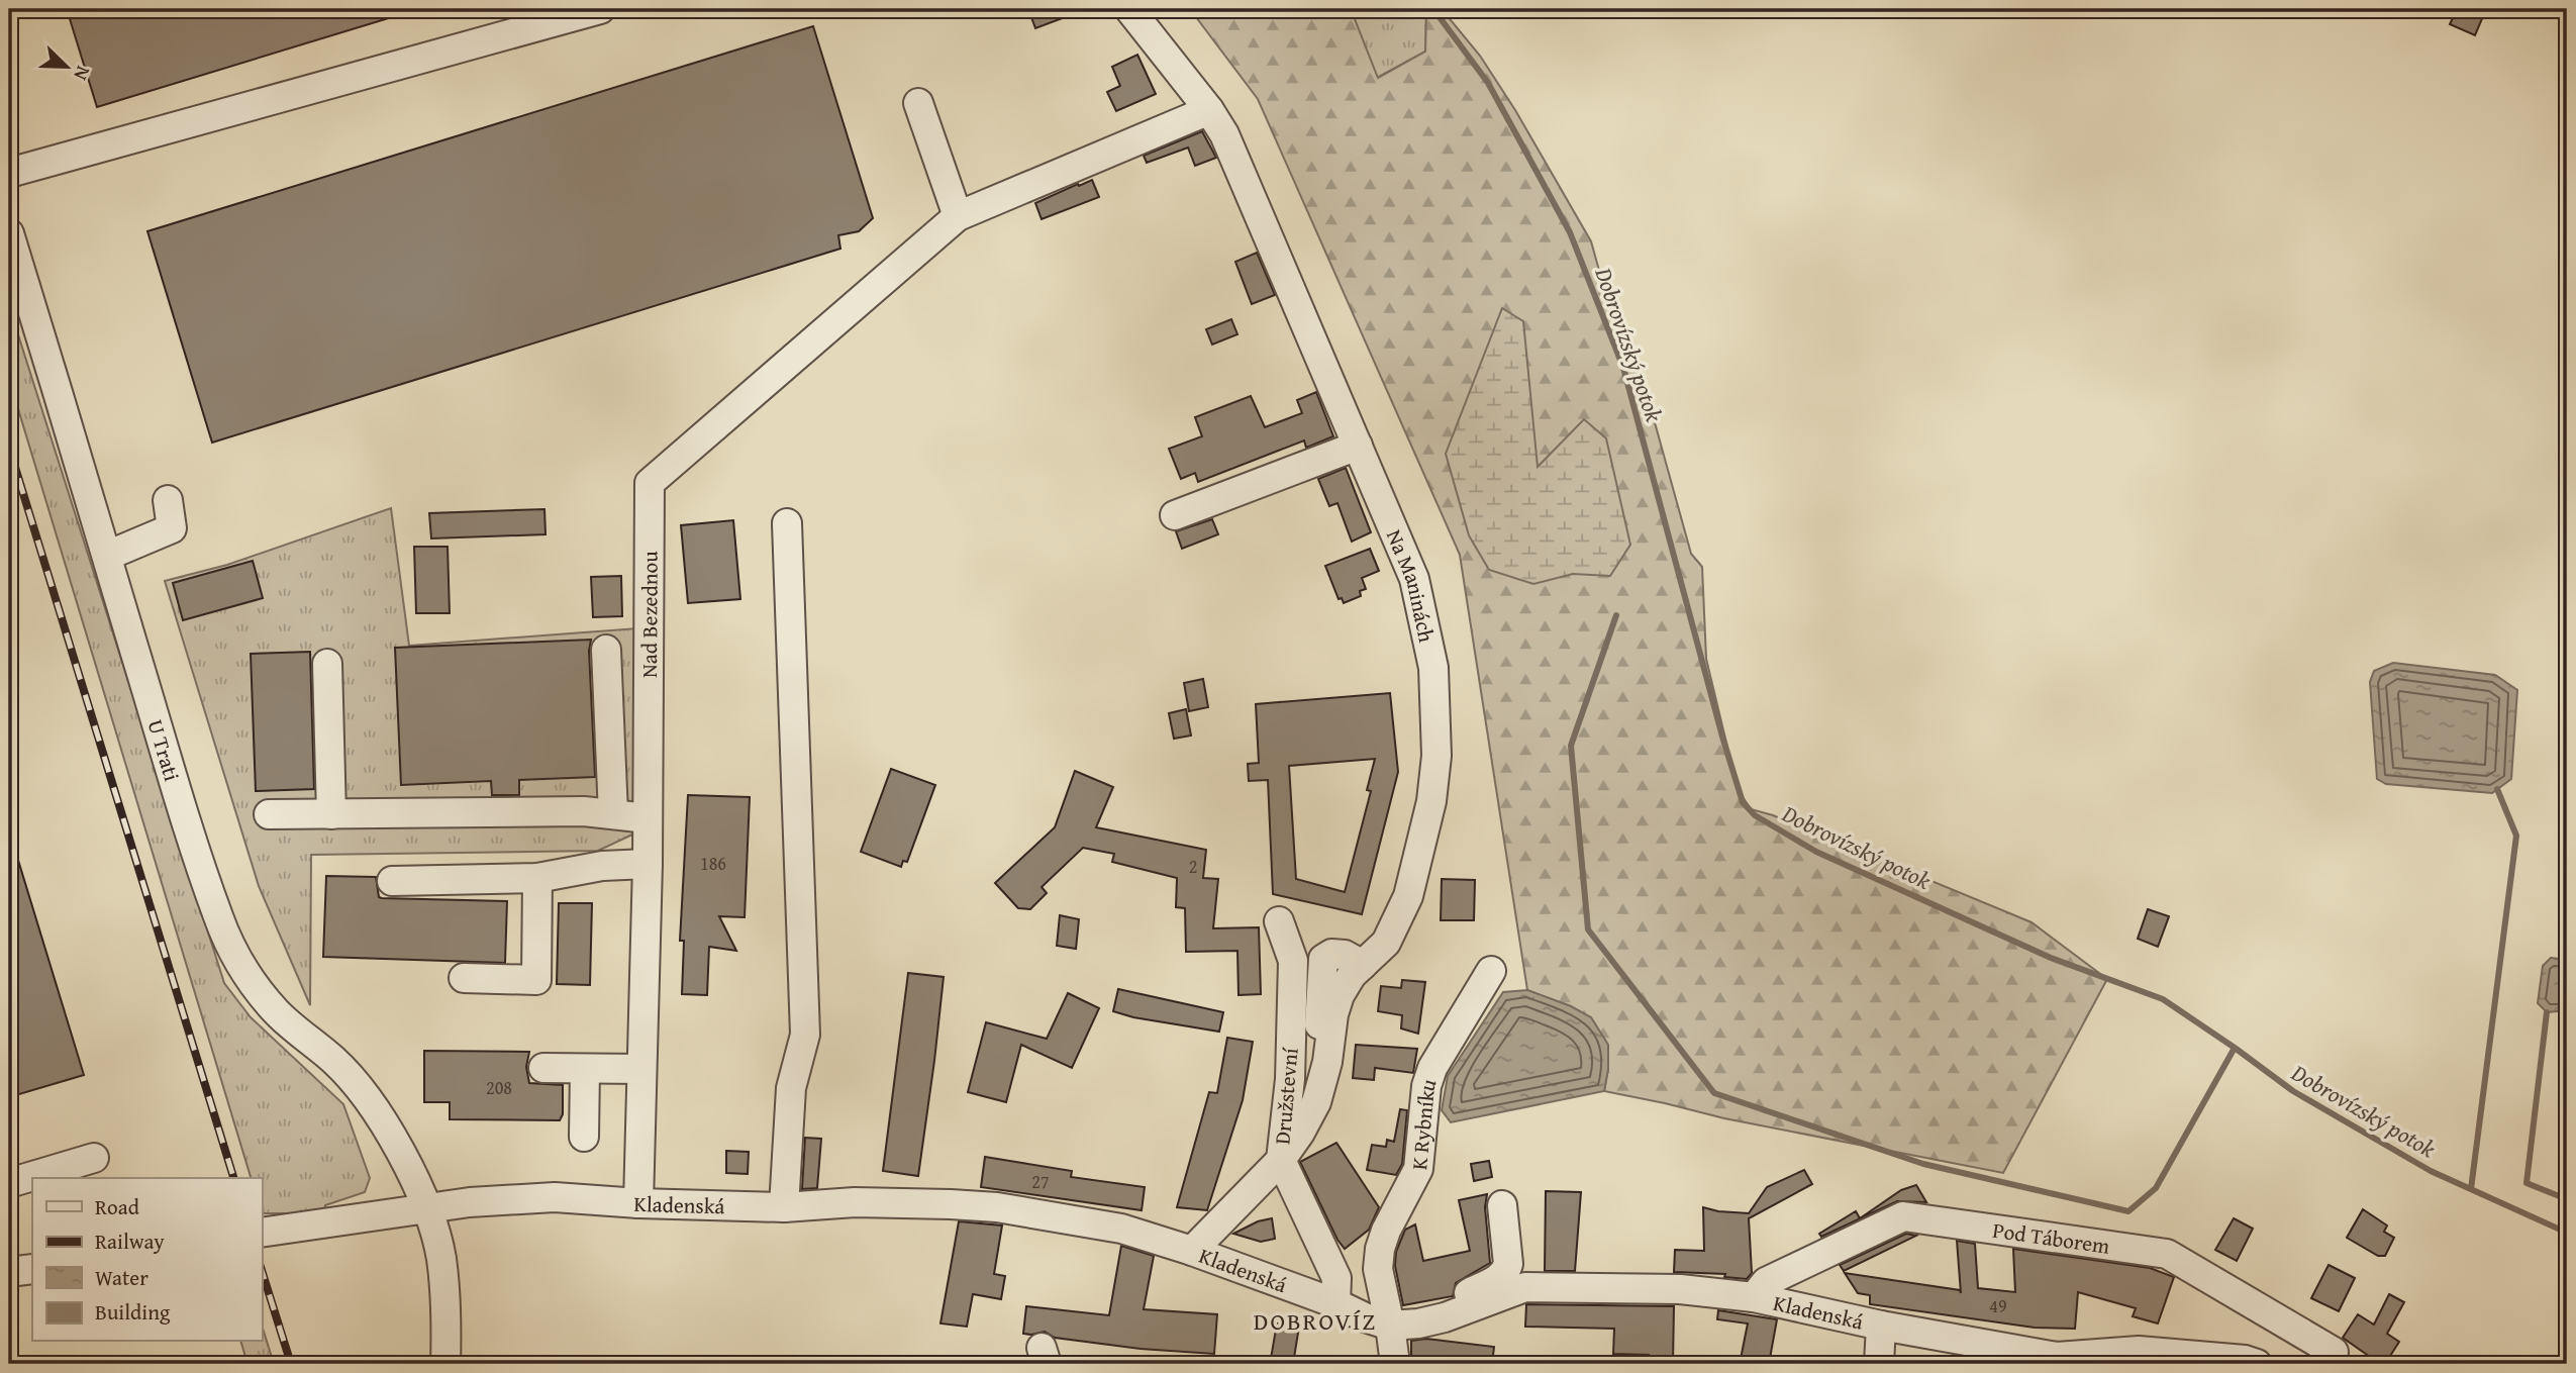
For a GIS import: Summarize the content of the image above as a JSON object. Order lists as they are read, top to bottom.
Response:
{
  "streets": {
    "street": [
      "Na Maninách",
      "Nad Bezednou",
      "U Trati",
      "Družstevní",
      "K Rybníku",
      "Kladenská",
      "Pod Táborem"
    ]
  },
  "crossings": [
    ["Na Maninách", "Nad Bezednou"],
    ["Na Maninách", "Družstevní"],
    ["Na Maninách", "Kladenská"],
    ["Nad Bezednou", "Kladenská"],
    ["U Trati", "Kladenská"],
    ["Družstevní", "Kladenská"],
    ["K Rybníku", "Kladenská"],
    ["Kladenská", "Pod Táborem"]
  ],
  "districts": ["DOBROVÍZ"],
  "water": ["Dobrovízský potok"],
  "house_numbers": [
    "186",
    "2",
    "208",
    "27",
    "49"
  ],
  "legend": [
    "Road",
    "Railway",
    "Water",
    "Building"
  ],
  "north": "bottom right"
}
